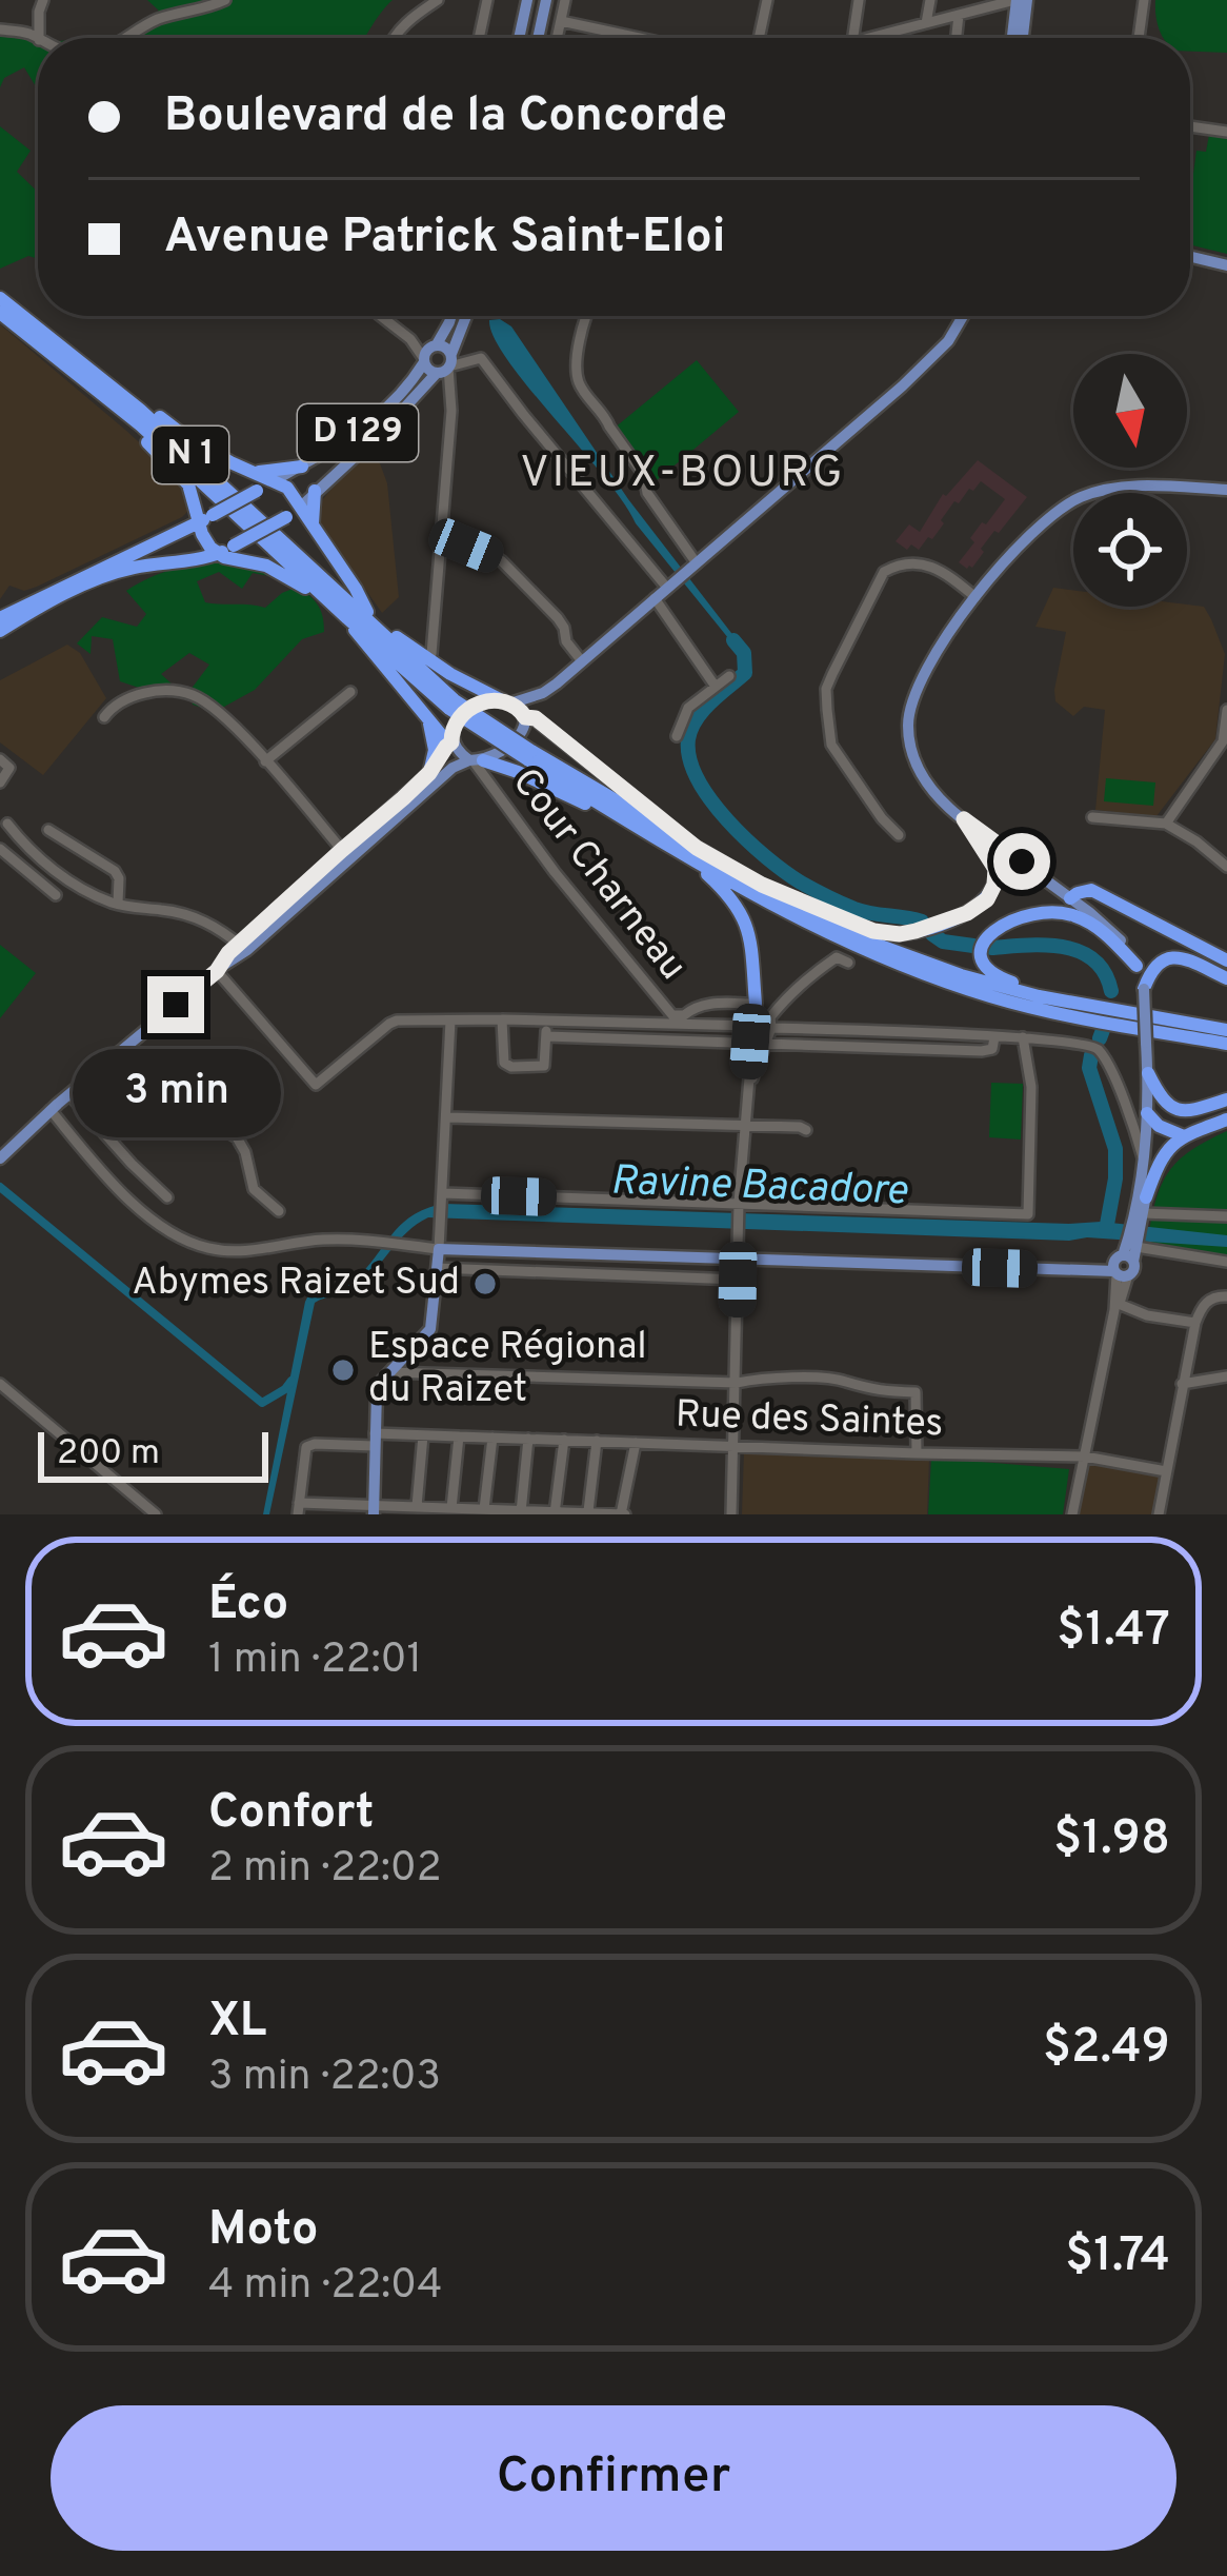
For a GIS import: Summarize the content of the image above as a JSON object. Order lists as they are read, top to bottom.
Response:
{
  "streets": {
    "highway": ["D 129", "N 1"],
    "street": ["Cour Charneau", "Rue des Saintes"]
  },
  "districts": ["VIEUX-BOURG"],
  "water": ["Ravine Bacadore"],
  "places": ["Abymes Raizet Sud", "Espace Régional du Raizet"],
  "scale_bar": "200 m",
  "north": "bottom",
  "page": {
    "banner": ["Boulevard de la Concorde", "Avenue Patrick Saint-Eloi"],
    "bubble": "3 min",
    "scale": "200 m",
    "list": [
      {
        "name": "Éco",
        "note": "1 min · 22:01",
        "value": "$1.47"
      },
      {
        "name": "Confort",
        "note": "2 min · 22:02",
        "value": "$1.98"
      },
      {
        "name": "XL",
        "note": "3 min · 22:03",
        "value": "$2.49"
      },
      {
        "name": "Moto",
        "note": "4 min · 22:04",
        "value": "$1.74"
      }
    ],
    "buttons": "Confirmer"
  }
}
